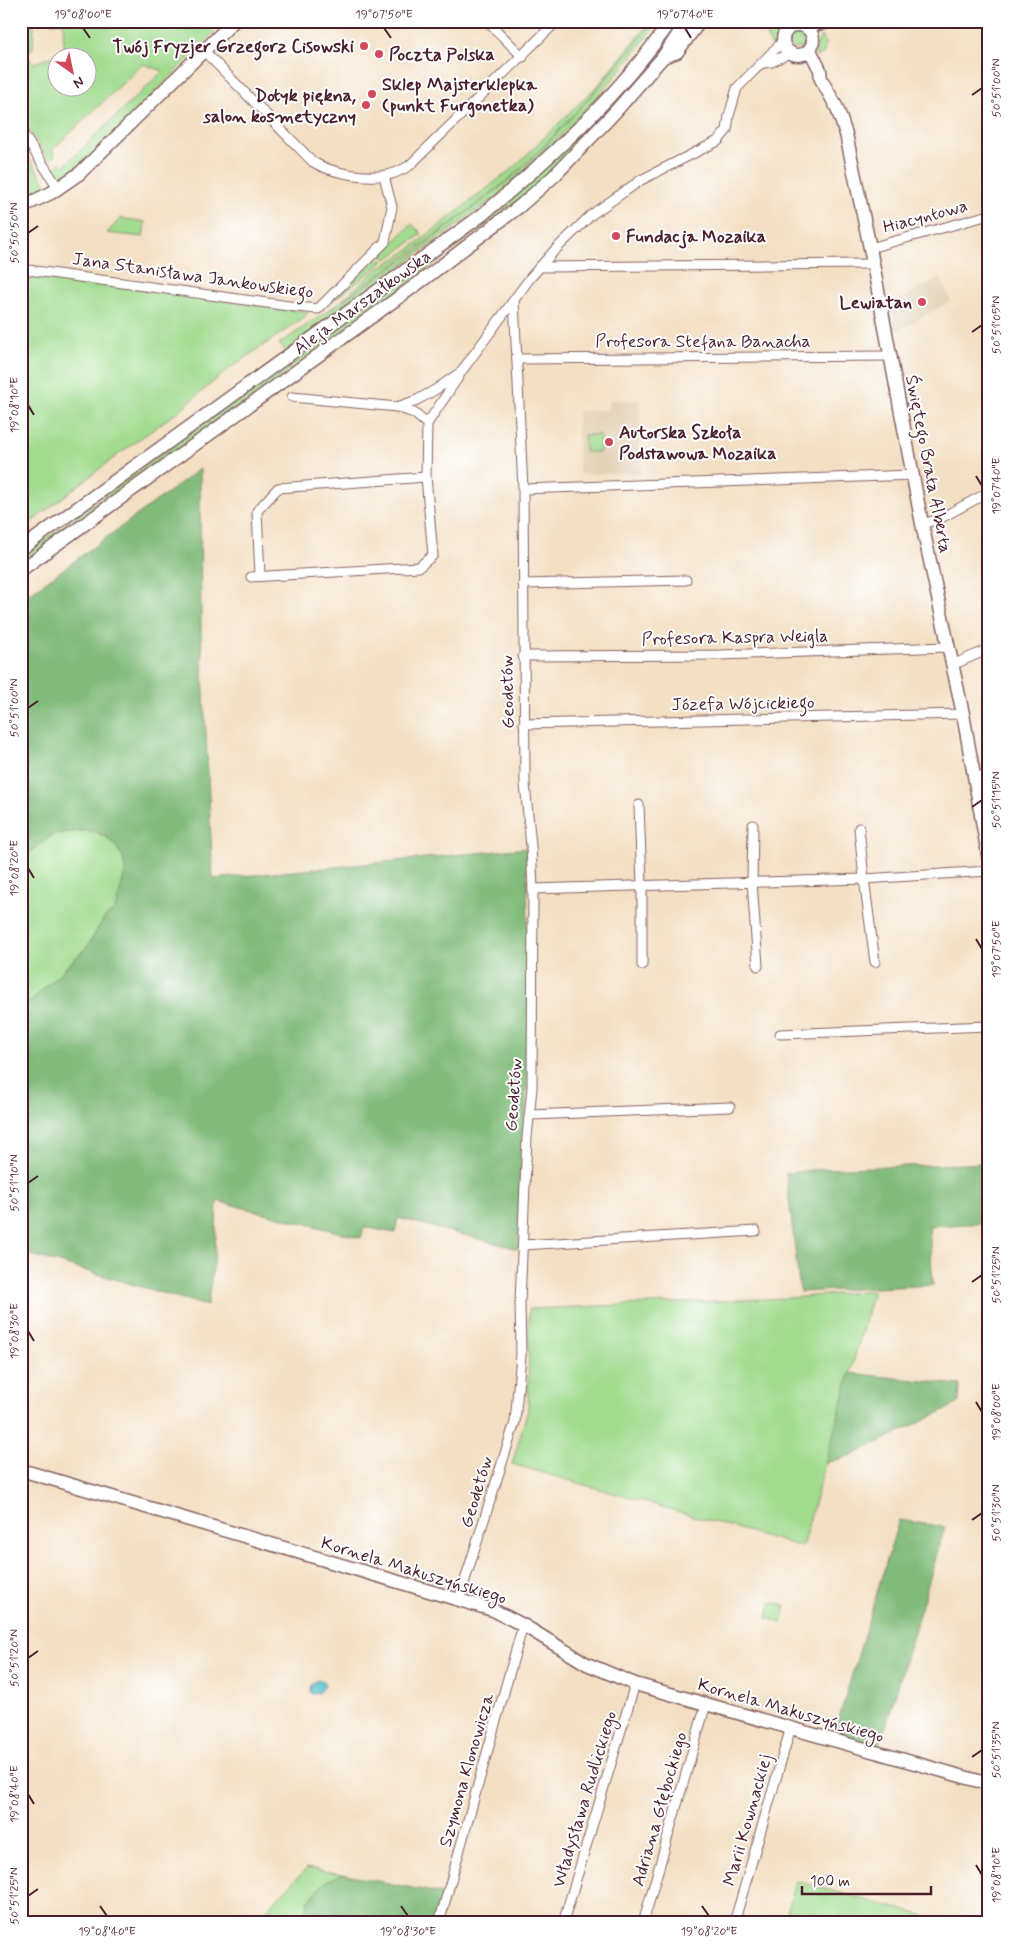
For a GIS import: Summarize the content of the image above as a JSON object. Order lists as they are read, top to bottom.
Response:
{
  "streets": {
    "street": [
      "Hiacyntowa",
      "Jana Stanisława Jankowskiego",
      "Aleja Marszałkowska",
      "Profesora Stefana Banacha",
      "Świętego Brata Alberta",
      "Profesora Kaspra Weigla",
      "Geodetów",
      "Józefa Wójcickiego",
      "Kornela Makuszyńskiego",
      "Szymona Klonowicza",
      "Władysława Rudlickiego",
      "Adriana Głębockiego",
      "Marii Kownackiej"
    ]
  },
  "crossings": [
    ["Hiacyntowa", "Świętego Brata Alberta"],
    ["Profesora Stefana Banacha", "Świętego Brata Alberta"],
    ["Profesora Stefana Banacha", "Geodetów"],
    ["Świętego Brata Alberta", "Profesora Kaspra Weigla"],
    ["Świętego Brata Alberta", "Józefa Wójcickiego"],
    ["Profesora Kaspra Weigla", "Geodetów"],
    ["Geodetów", "Józefa Wójcickiego"],
    ["Geodetów", "Kornela Makuszyńskiego"],
    ["Kornela Makuszyńskiego", "Szymona Klonowicza"],
    ["Kornela Makuszyńskiego", "Władysława Rudlickiego"],
    ["Kornela Makuszyńskiego", "Adriana Głębockiego"],
    ["Kornela Makuszyńskiego", "Marii Kownackiej"]
  ],
  "places": [
    "Twój Fryzjer Grzegorz Cisowski",
    "Poczta Polska",
    "Sklep Majsterklepka (punkt Furgonetka)",
    "Dotyk piękna, salon kosmetyczny",
    "Fundacja Mozaika",
    "Lewiatan",
    "Autorska Szkoła Podstawowa Mozaika"
  ],
  "scale_bar": "100 m",
  "north": "bottom right",
  "coordinates": [
    "19°08'00\"E",
    "19°07'50\"E",
    "19°07'40\"E",
    "50°51'00\"N",
    "50°50'50\"N",
    "50°51'05\"N",
    "19°08'10\"E",
    "50°51'15\"N",
    "19°08'20\"E",
    "50°51'10\"N",
    "50°51'25\"N",
    "19°08'30\"E",
    "50°51'30\"N",
    "50°51'20\"N",
    "50°51'35\"N",
    "19°08'40\"E"
  ]
}
